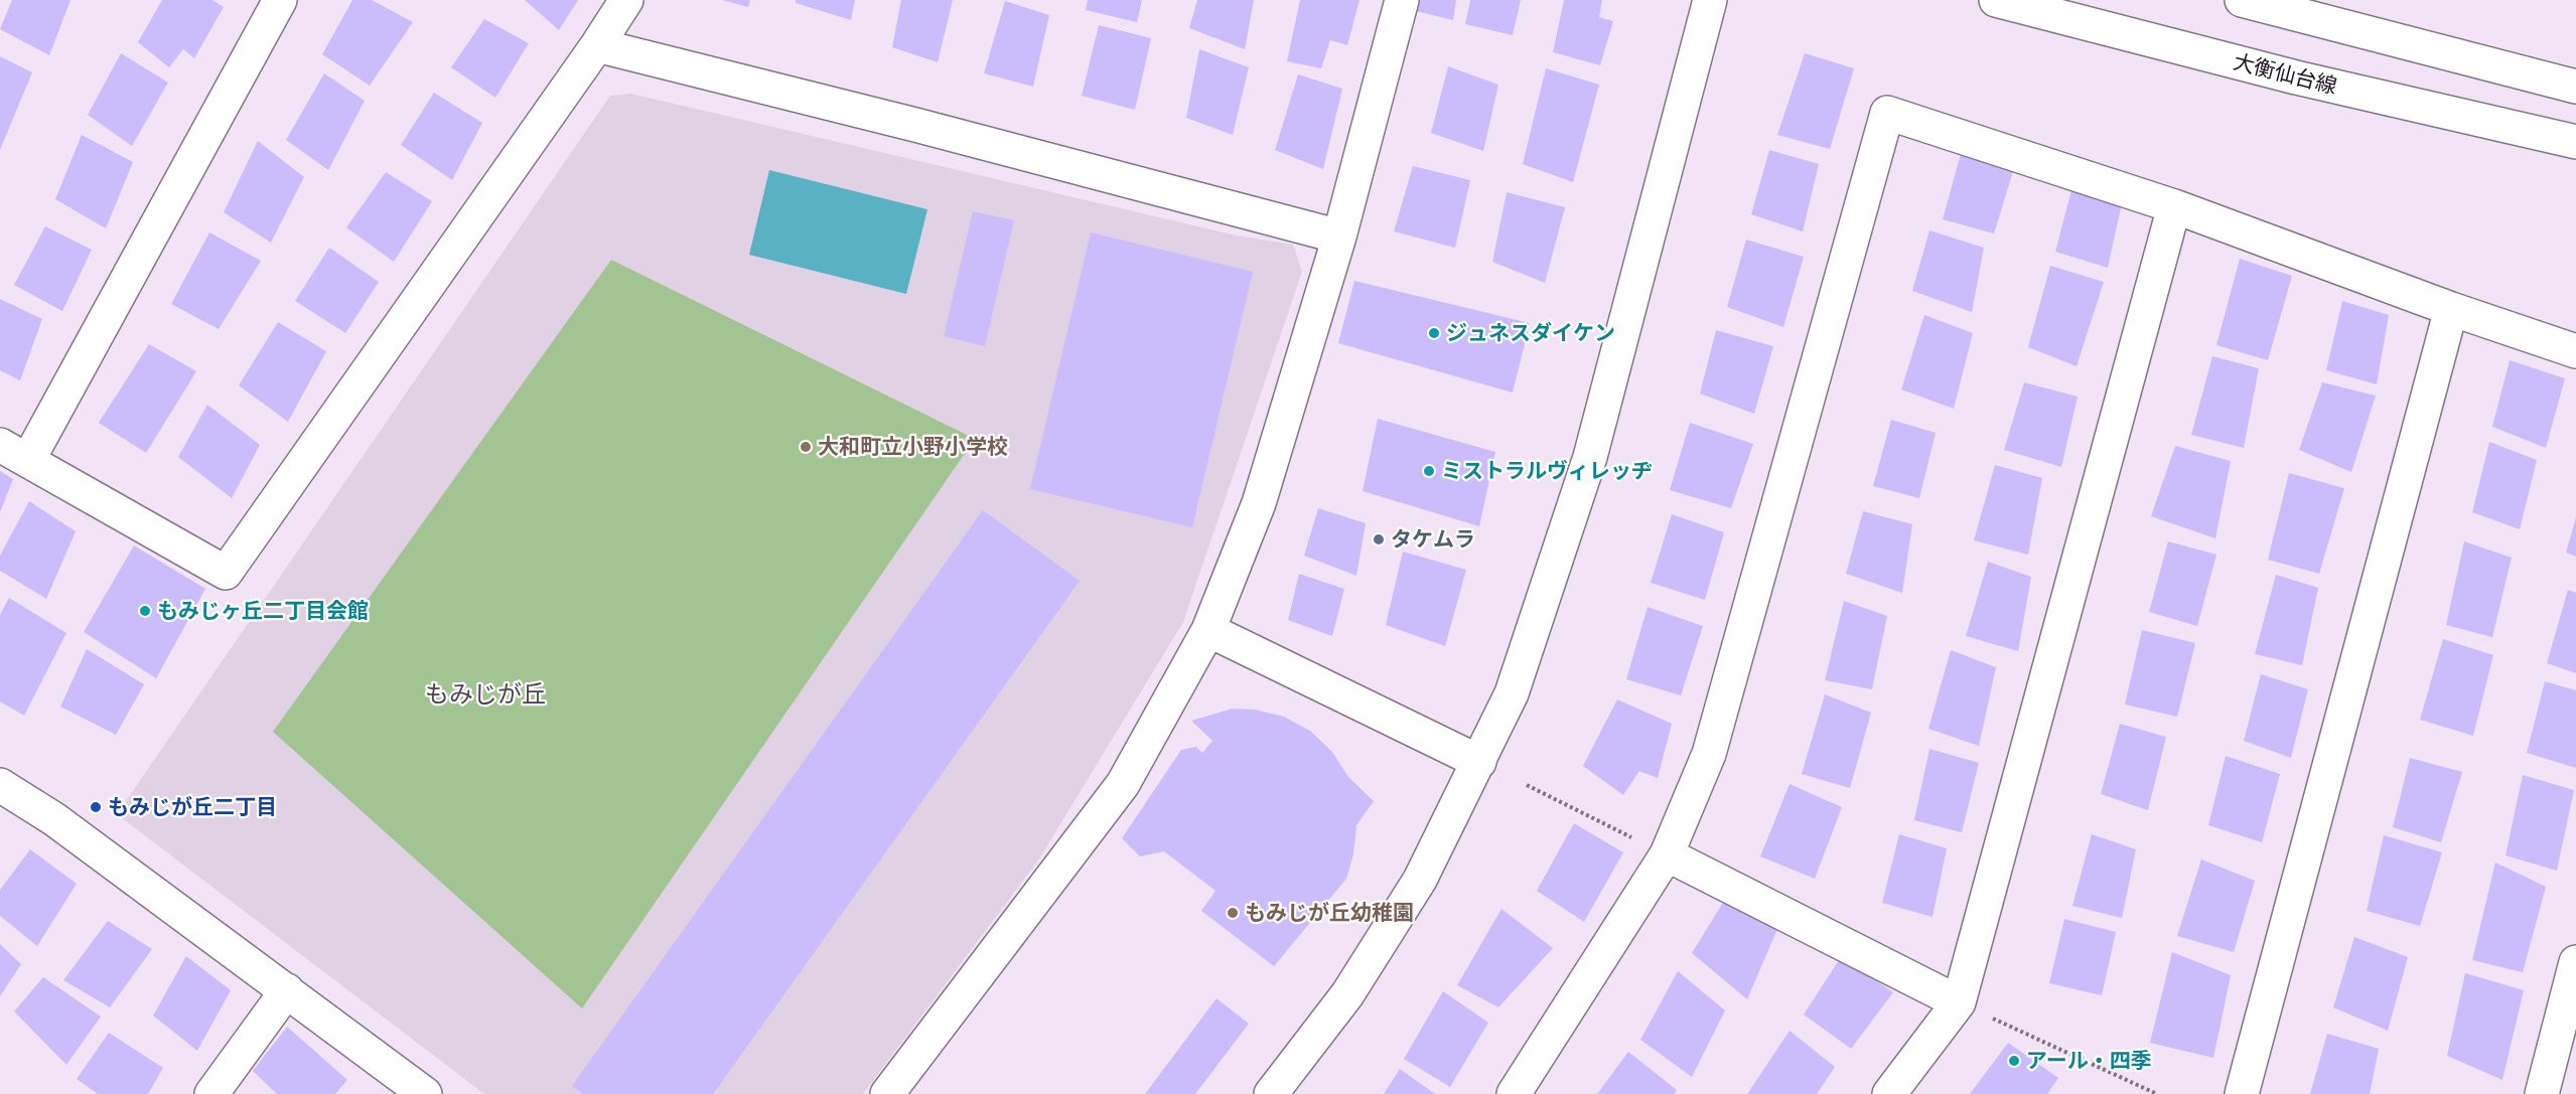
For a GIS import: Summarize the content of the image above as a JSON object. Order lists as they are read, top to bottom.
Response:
{
  "streets": {
    "street": ["大衡仙台線"]
  },
  "districts": ["もみじが丘"],
  "places": [
    "ジュネスダイケン",
    "大和町立小野小学校",
    "ミストラルヴィレッヂ",
    "タケムラ",
    "もみじヶ丘二丁目会館",
    "もみじが丘二丁目",
    "もみじが丘幼稚園",
    "アール・四季"
  ]
}
